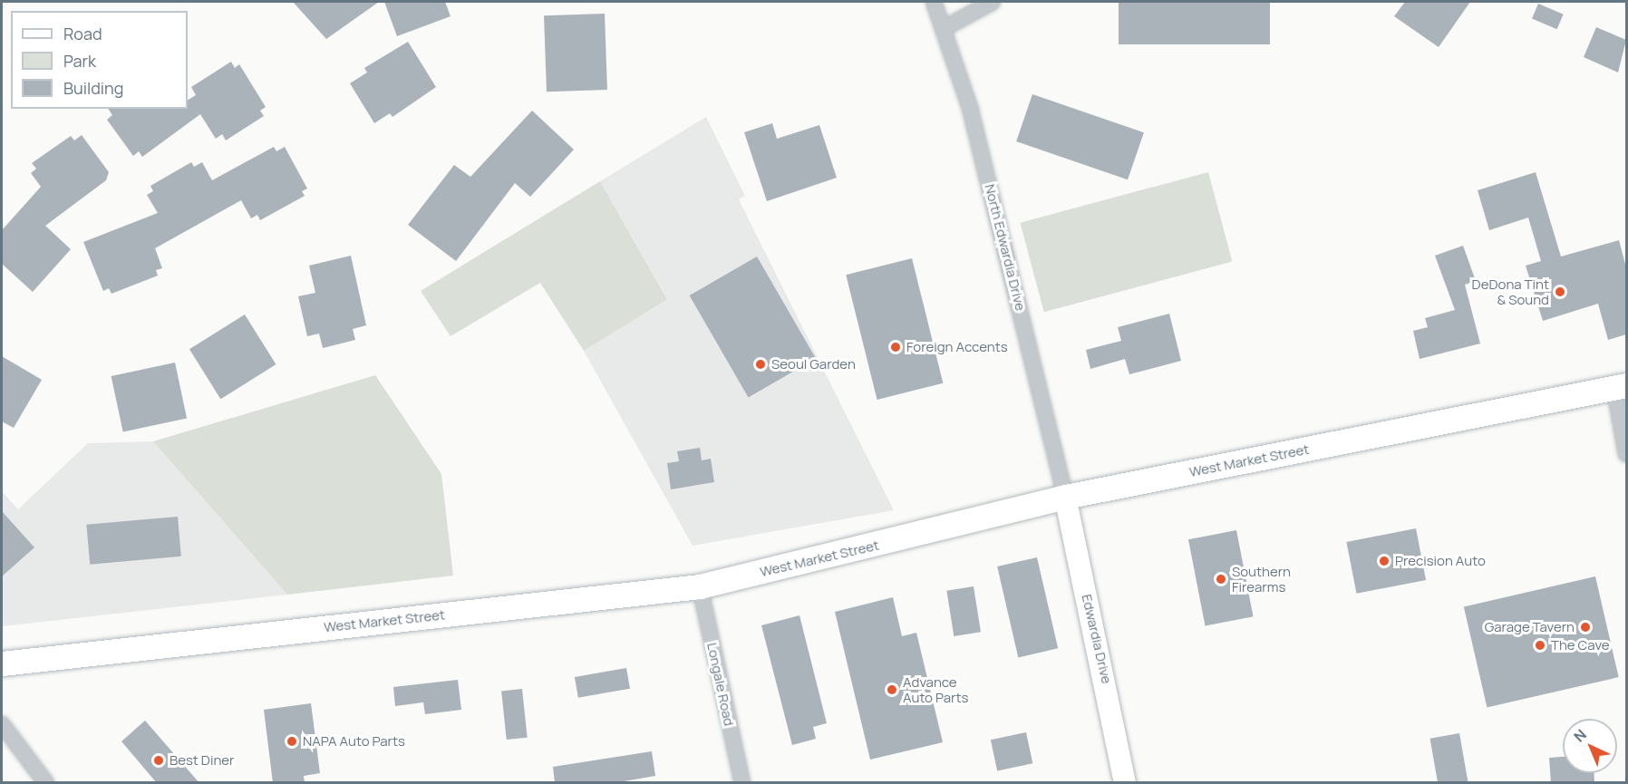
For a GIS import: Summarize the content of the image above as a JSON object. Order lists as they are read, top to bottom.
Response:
{
  "streets": {
    "main road": ["West Market Street", "Edwardia Drive"],
    "street": ["North Edwardia Drive", "Longale Road"]
  },
  "crossings": [
    ["North Edwardia Drive", "West Market Street"],
    ["North Edwardia Drive", "Edwardia Drive"],
    ["West Market Street", "Edwardia Drive"],
    ["West Market Street", "Longale Road"]
  ],
  "places": [
    "DeDona Tint & Sound",
    "Foreign Accents",
    "Seoul Garden",
    "Precision Auto",
    "Southern Firearms",
    "Garage Tavern",
    "The Cave",
    "Advance Auto Parts",
    "NAPA Auto Parts",
    "Best Diner"
  ],
  "legend": ["Road", "Park", "Building"],
  "north": "top left"
}
